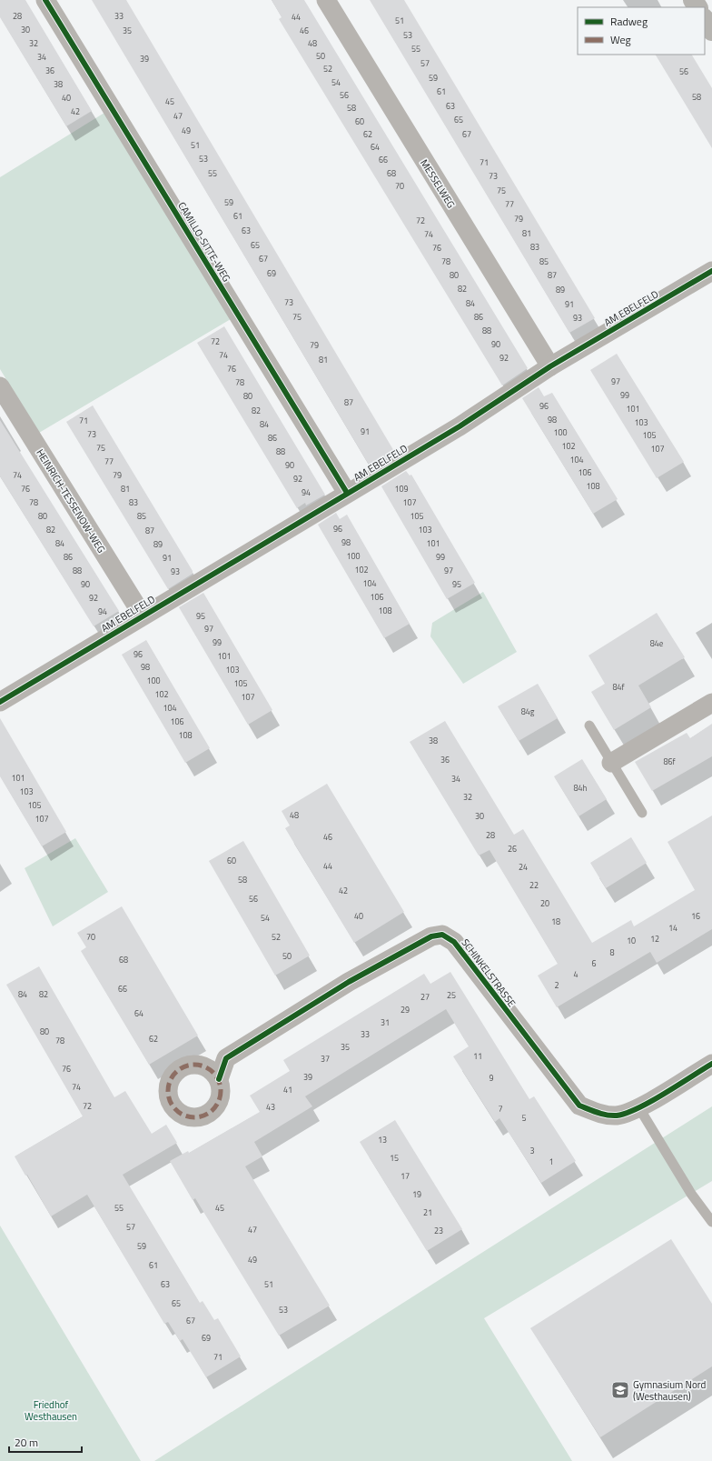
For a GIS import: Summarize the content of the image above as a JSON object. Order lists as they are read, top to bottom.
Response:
{
  "streets": {
    "street": [
      "MESSELWEG",
      "CAMILLO-SITTE-WEG",
      "AM EBELFELD",
      "HEINRICH-TESSENOW-WEG",
      "SCHINKELSTRASSE"
    ]
  },
  "crossings": [
    ["MESSELWEG", "AM EBELFELD"],
    ["CAMILLO-SITTE-WEG", "AM EBELFELD"],
    ["AM EBELFELD", "HEINRICH-TESSENOW-WEG"]
  ],
  "parks": ["Friedhof Westhausen"],
  "places": {
    "school or university": ["Gymnasium Nord (Westhausen)"]
  },
  "house_numbers": [
    "28",
    "33",
    "44",
    "51",
    "30",
    "35",
    "46",
    "53",
    "32",
    "48",
    "55",
    "50",
    "34",
    "39",
    "57",
    "52",
    "36",
    "56",
    "59",
    "54",
    "38",
    "61",
    "56",
    "58",
    "40",
    "45",
    "63",
    "58",
    "42",
    "47",
    "65",
    "60",
    "49",
    "62",
    "67",
    "51",
    "64",
    "53",
    "66",
    "71",
    "55",
    "68",
    "73",
    "70",
    "75",
    "59",
    "77",
    "61",
    "79",
    "72",
    "63",
    "81",
    "74",
    "65",
    "83",
    "76",
    "67",
    "78",
    "85",
    "69",
    "80",
    "87",
    "82",
    "89",
    "73",
    "84",
    "91",
    "75",
    "86",
    "93",
    "88",
    "72",
    "90",
    "79",
    "74",
    "92",
    "81",
    "76",
    "97",
    "78",
    "99",
    "80",
    "87",
    "96",
    "101",
    "82",
    "98",
    "71",
    "103",
    "84",
    "91",
    "100",
    "73",
    "105",
    "86",
    "102",
    "75",
    "107",
    "88",
    "104",
    "77",
    "90",
    "106",
    "74",
    "79",
    "92",
    "108",
    "76",
    "81",
    "109",
    "94",
    "78",
    "83",
    "107",
    "80",
    "85",
    "105",
    "96",
    "82",
    "103",
    "87",
    "98",
    "84",
    "101",
    "89",
    "100",
    "86",
    "99",
    "91",
    "102",
    "88",
    "97",
    "93",
    "104",
    "90",
    "95",
    "106",
    "92",
    "108",
    "94",
    "95",
    "97",
    "99",
    "84e",
    "96",
    "101",
    "98",
    "103",
    "100",
    "105",
    "84f",
    "102",
    "107",
    "104",
    "84g",
    "106",
    "108",
    "38",
    "36",
    "86f",
    "101",
    "34",
    "84h",
    "103",
    "32",
    "105",
    "48",
    "30",
    "107",
    "28",
    "46",
    "26",
    "60",
    "44",
    "24",
    "58",
    "22",
    "42",
    "56",
    "20",
    "40",
    "16",
    "54",
    "18",
    "14",
    "70",
    "52",
    "12",
    "10",
    "8",
    "50",
    "68",
    "6",
    "4",
    "2",
    "66",
    "84",
    "82",
    "25",
    "27",
    "29",
    "64",
    "31",
    "80",
    "33",
    "62",
    "78",
    "35",
    "11",
    "37",
    "76",
    "39",
    "9",
    "74",
    "41",
    "72",
    "43",
    "7",
    "5",
    "13",
    "3",
    "15",
    "1",
    "17",
    "19",
    "55",
    "45",
    "21",
    "57",
    "47",
    "23",
    "59",
    "49",
    "61",
    "63",
    "51",
    "65",
    "53",
    "67",
    "69",
    "71"
  ],
  "legend": ["Radweg", "Weg"],
  "scale_bar": "20 m"
}
